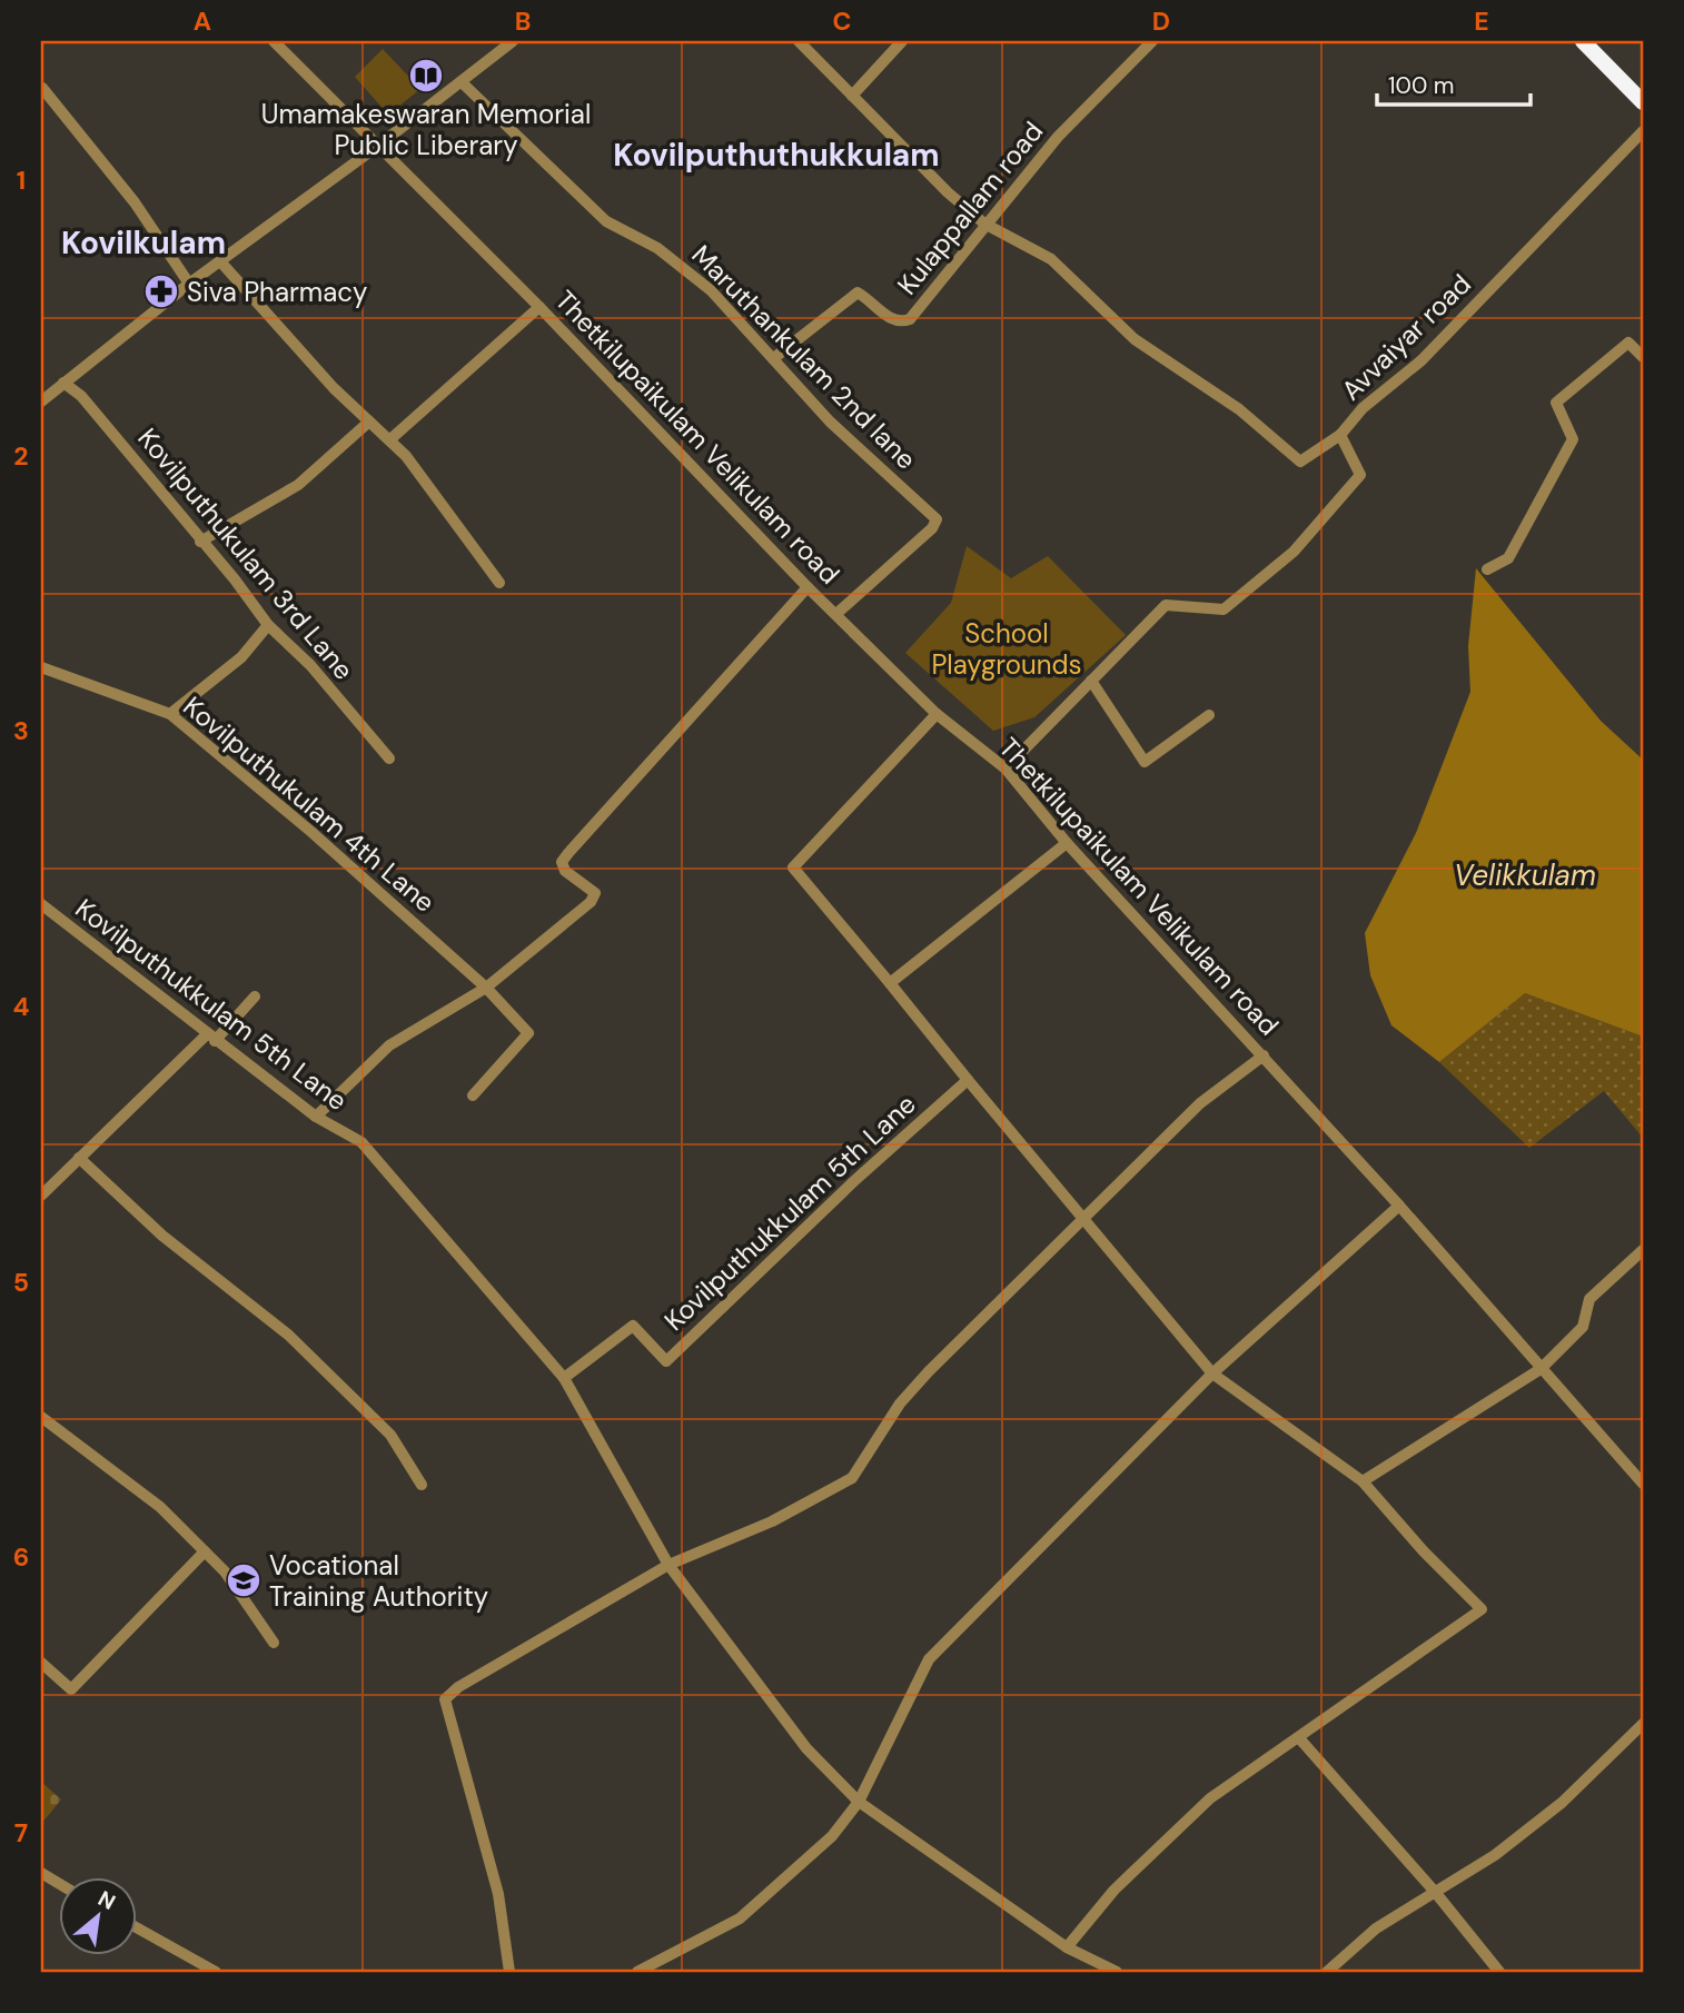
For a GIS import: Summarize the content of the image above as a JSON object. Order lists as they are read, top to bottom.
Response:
{
  "streets": {
    "street": [
      "Kulappallam road",
      "Avvaiyar road",
      "Maruthankulam 2nd lane",
      "Thetkilupaikulam Velikulam road",
      "Kovilputhukulam 3rd Lane",
      "Kovilputhukulam 4th Lane",
      "Kovilputhukkulam 5th Lane"
    ]
  },
  "crossings": [
    ["Kulappallam road", "Maruthankulam 2nd lane"],
    ["Avvaiyar road", "Thetkilupaikulam Velikulam road"],
    ["Maruthankulam 2nd lane", "Thetkilupaikulam Velikulam road"]
  ],
  "districts": ["Kovilputhuthukkulam", "Kovilkulam"],
  "water": ["Velikkulam"],
  "parks": ["School Playgrounds"],
  "places": {
    "library": ["Umamakeswaran Memorial Public Liberary"],
    "pharmacy": ["Siva Pharmacy"],
    "school or university": ["Vocational Training Authority"]
  },
  "scale_bar": "100 m",
  "north": "top right",
  "grid": {
    "columns": [
      "A",
      "B",
      "C",
      "D",
      "E"
    ],
    "rows": [
      "1",
      "2",
      "3",
      "4",
      "5",
      "6",
      "7"
    ]
  }
}
